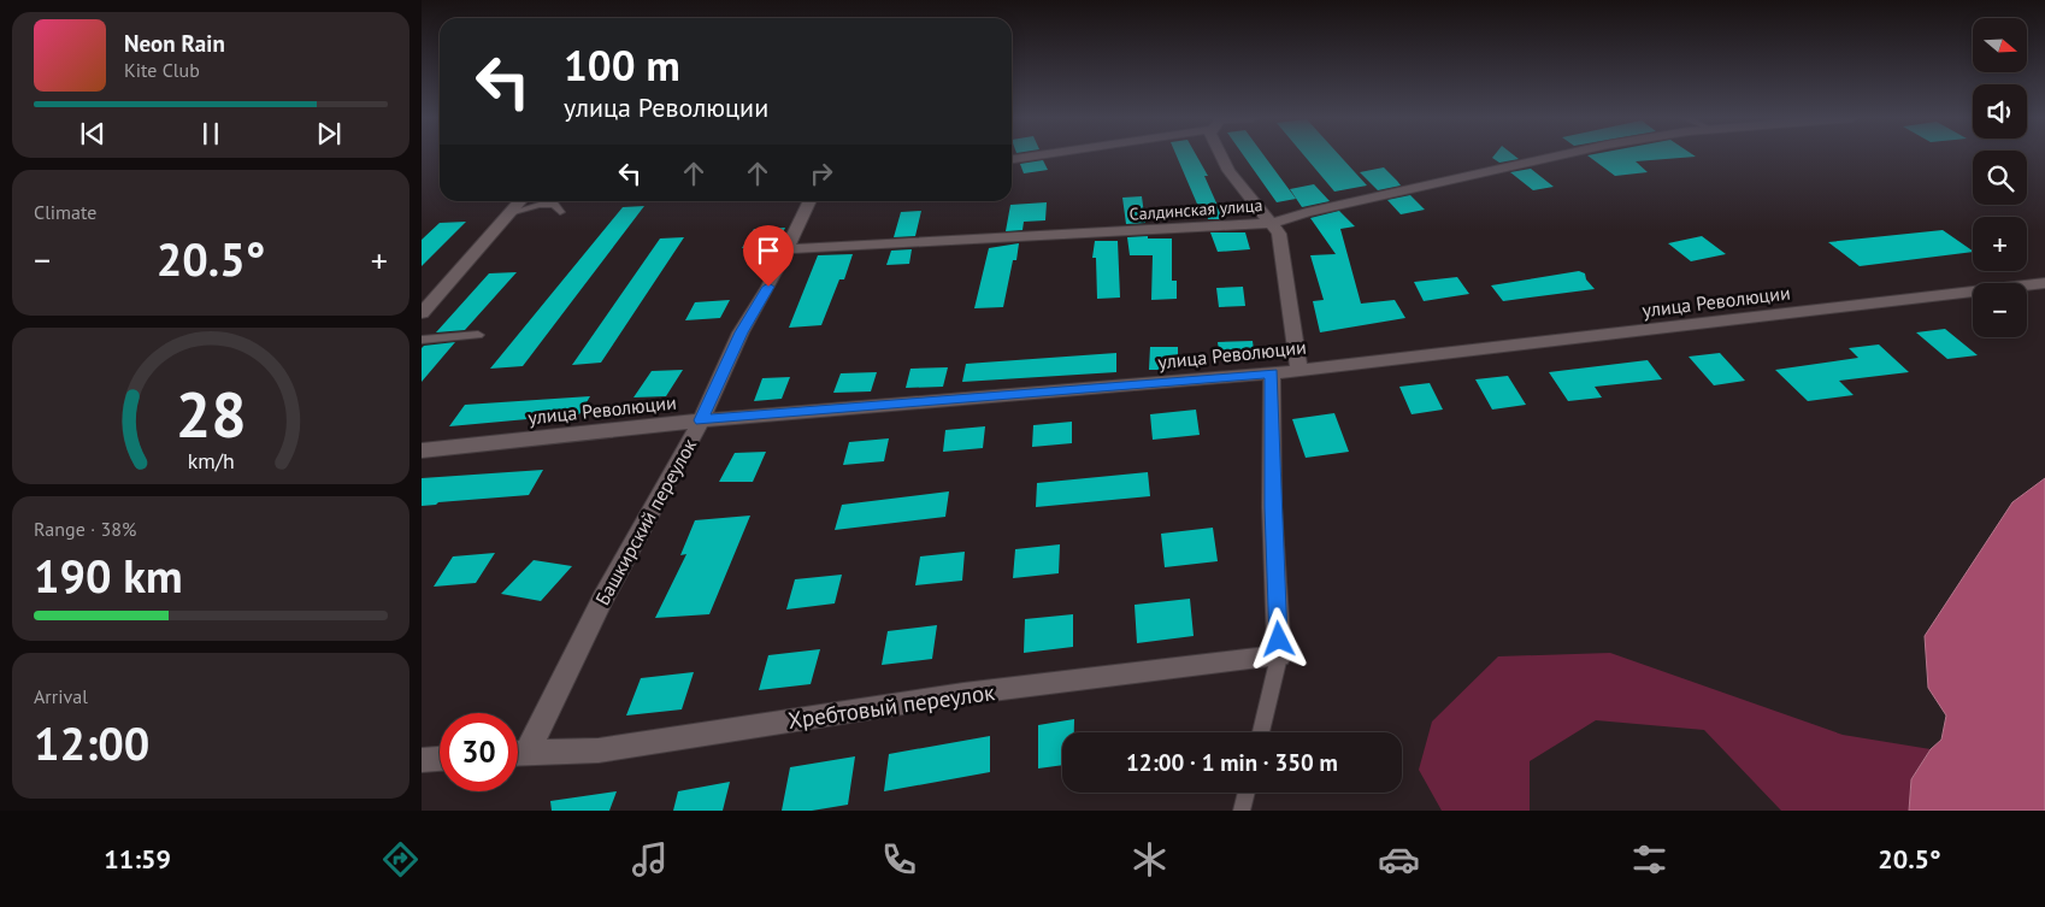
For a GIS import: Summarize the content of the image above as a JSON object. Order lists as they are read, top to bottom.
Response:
{
  "streets": {
    "street": [
      "Салдинская улица",
      "улица Революции",
      "Башкирский переулок",
      "Хребтовый переулок"
    ]
  },
  "crossings": [
    ["Салдинская улица", "Башкирский переулок"],
    ["улица Революции", "Башкирский переулок"]
  ],
  "north": "right",
  "page": {
    "map_buttons": ["+", "−"],
    "turn": ["100 m", "улица Революции"],
    "song": ["Neon Rain", "Kite Club"],
    "tile": [
      "Climate",
      ["Range · 38%", "190 km"],
      ["Arrival", "12:00"]
    ],
    "heat": ["−", "20.5°", "+"],
    "limit": "30",
    "trip": "12:00 · 1 min · 350 m",
    "tabs": ["11:59", "20.5°"],
    "gauge": ["28", "km/h"]
  }
}
